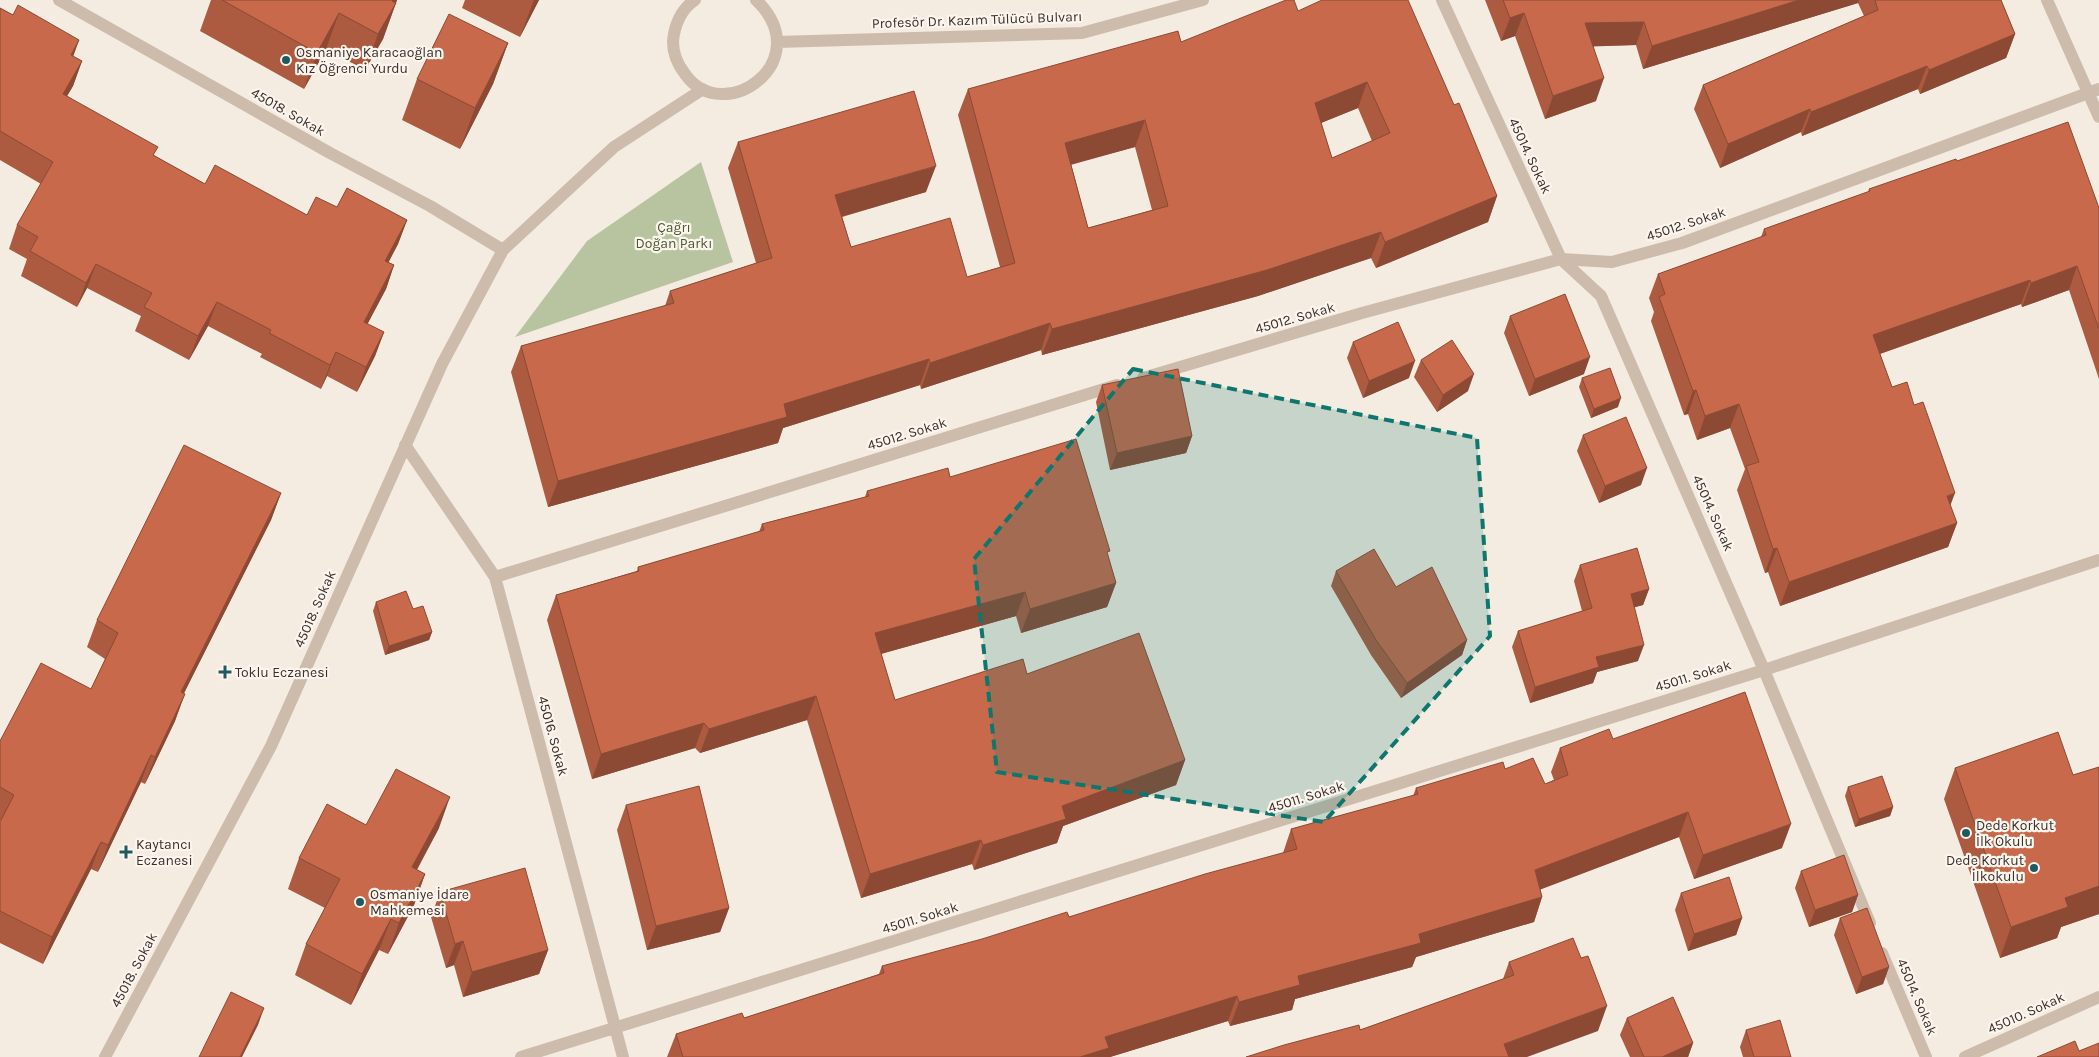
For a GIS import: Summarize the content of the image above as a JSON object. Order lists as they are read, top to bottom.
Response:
{
  "streets": {
    "street": [
      "Profesör Dr. Kazım Tülücü Bulvarı",
      "45018. Sokak",
      "45014. Sokak",
      "45012. Sokak",
      "45011. Sokak",
      "45016. Sokak",
      "45010. Sokak"
    ]
  },
  "crossings": [
    ["45018. Sokak", "45016. Sokak"],
    ["45014. Sokak", "45012. Sokak"],
    ["45014. Sokak", "45011. Sokak"],
    ["45012. Sokak", "45016. Sokak"],
    ["45011. Sokak", "45016. Sokak"]
  ],
  "parks": ["Çağrı Doğan Parkı"],
  "places": {
    "other": [
      "Osmaniye Karacaoğlan Kız Öğrenci Yurdu",
      "Dede Korkut İlk Okulu",
      "Dede Korkut İlkokulu",
      "Osmaniye İdare Mahkemesi"
    ],
    "health": ["Toklu Eczanesi", "Kaytancı Eczanesi"]
  }
}
